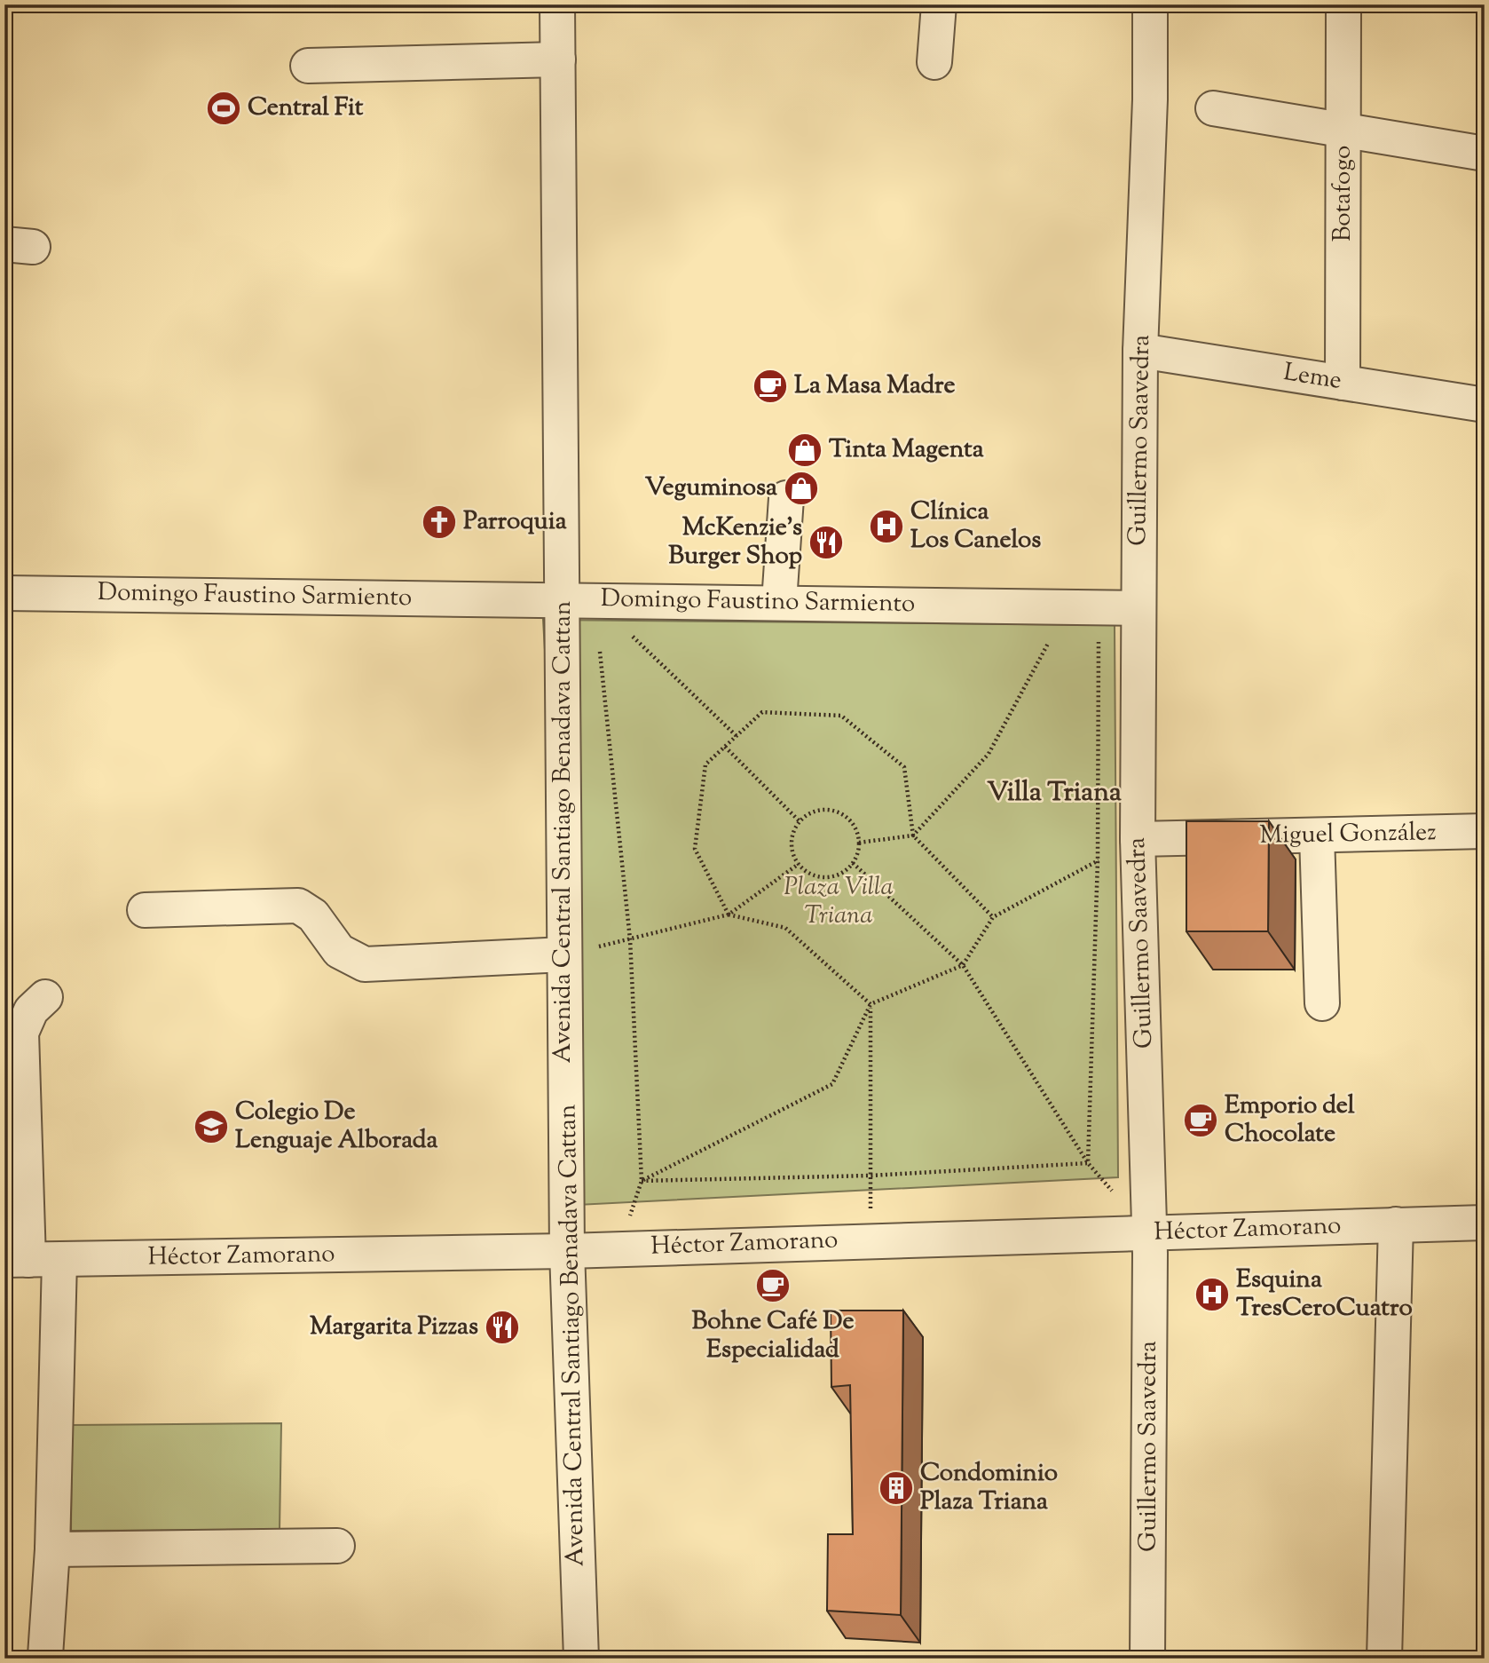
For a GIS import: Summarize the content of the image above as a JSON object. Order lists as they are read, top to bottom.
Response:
{
  "streets": {
    "street": [
      "Botafogo",
      "Leme",
      "Guillermo Saavedra",
      "Domingo Faustino Sarmiento",
      "Avenida Central Santiago Benadava Cattan",
      "Miguel González",
      "Héctor Zamorano"
    ]
  },
  "crossings": [
    ["Botafogo", "Leme"],
    ["Leme", "Guillermo Saavedra"],
    ["Guillermo Saavedra", "Domingo Faustino Sarmiento"],
    ["Guillermo Saavedra", "Miguel González"],
    ["Guillermo Saavedra", "Héctor Zamorano"],
    ["Domingo Faustino Sarmiento", "Avenida Central Santiago Benadava Cattan"],
    ["Avenida Central Santiago Benadava Cattan", "Héctor Zamorano"]
  ],
  "districts": ["Villa Triana"],
  "parks": ["Plaza Villa Triana"],
  "places": {
    "sports": ["Central Fit"],
    "cafe": ["La Masa Madre", "Emporio del Chocolate", "Bohne Café De Especialidad"],
    "shop": ["Tinta Magenta", "Veguminosa"],
    "church": ["Parroquia"],
    "hospital": ["Clínica Los Canelos", "Esquina TresCeroCuatro"],
    "restaurant": ["McKenzie's Burger Shop", "Margarita Pizzas"],
    "school or university": ["Colegio De Lenguaje Alborada"],
    "building": ["Condominio Plaza Triana"]
  }
}
